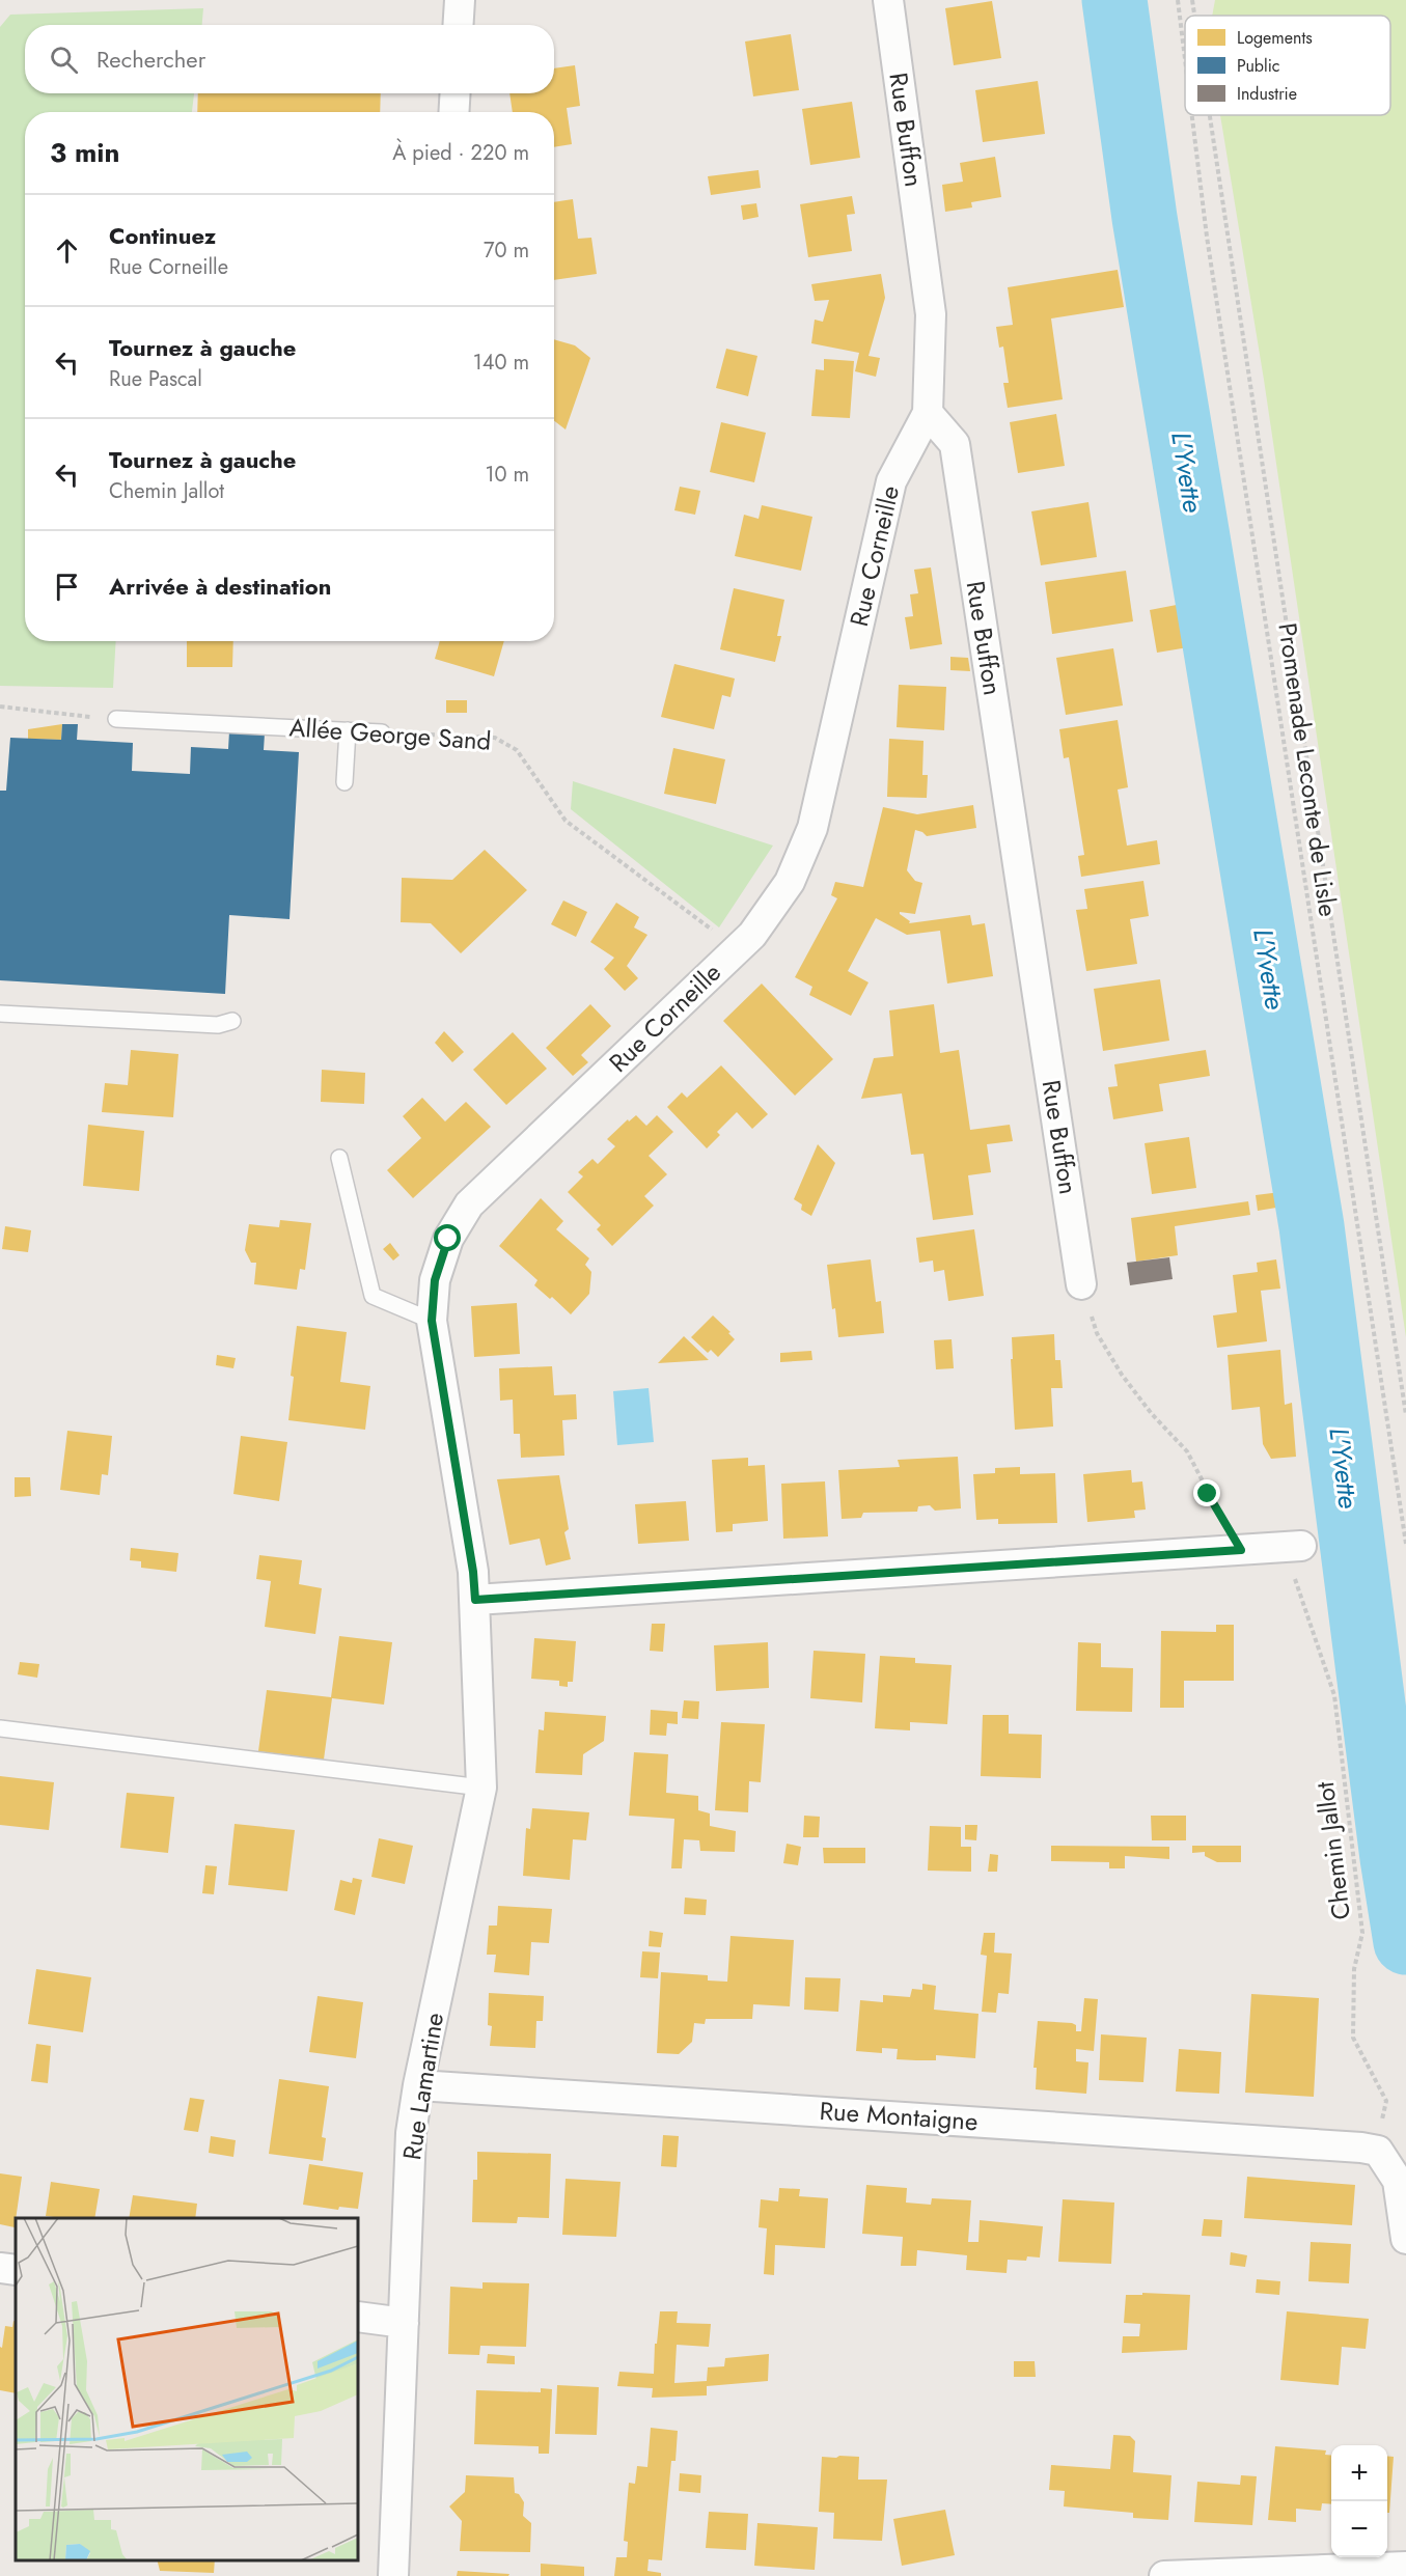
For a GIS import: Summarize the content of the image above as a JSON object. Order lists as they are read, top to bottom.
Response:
{
  "streets": {
    "street": [
      "Rue Buffon",
      "Rue Corneille",
      "Rue Lamartine",
      "Rue Montaigne"
    ],
    "lane": ["Allée George Sand"],
    "path": ["Promenade Leconte de Lisle", "Chemin Jallot"]
  },
  "crossings": [
    ["Rue Buffon", "Rue Corneille"],
    ["Rue Corneille", "Allée George Sand"],
    ["Rue Corneille", "Rue Lamartine"],
    ["Chemin Jallot", "Rue Montaigne"],
    ["Rue Lamartine", "Rue Montaigne"]
  ],
  "water": ["L'Yvette"],
  "legend": ["Logements", "Public", "Industrie"],
  "page": {
    "search": "Rechercher",
    "heading": ["3 min", "À pied · 220 m"],
    "list": [
      ["Continuez", "Rue Corneille", "70 m"],
      ["Tournez à gauche", "Rue Pascal", "140 m"],
      ["Tournez à gauche", "Chemin Jallot", "10 m"],
      "Arrivée à destination"
    ],
    "map_buttons": ["+", "−"]
  }
}
